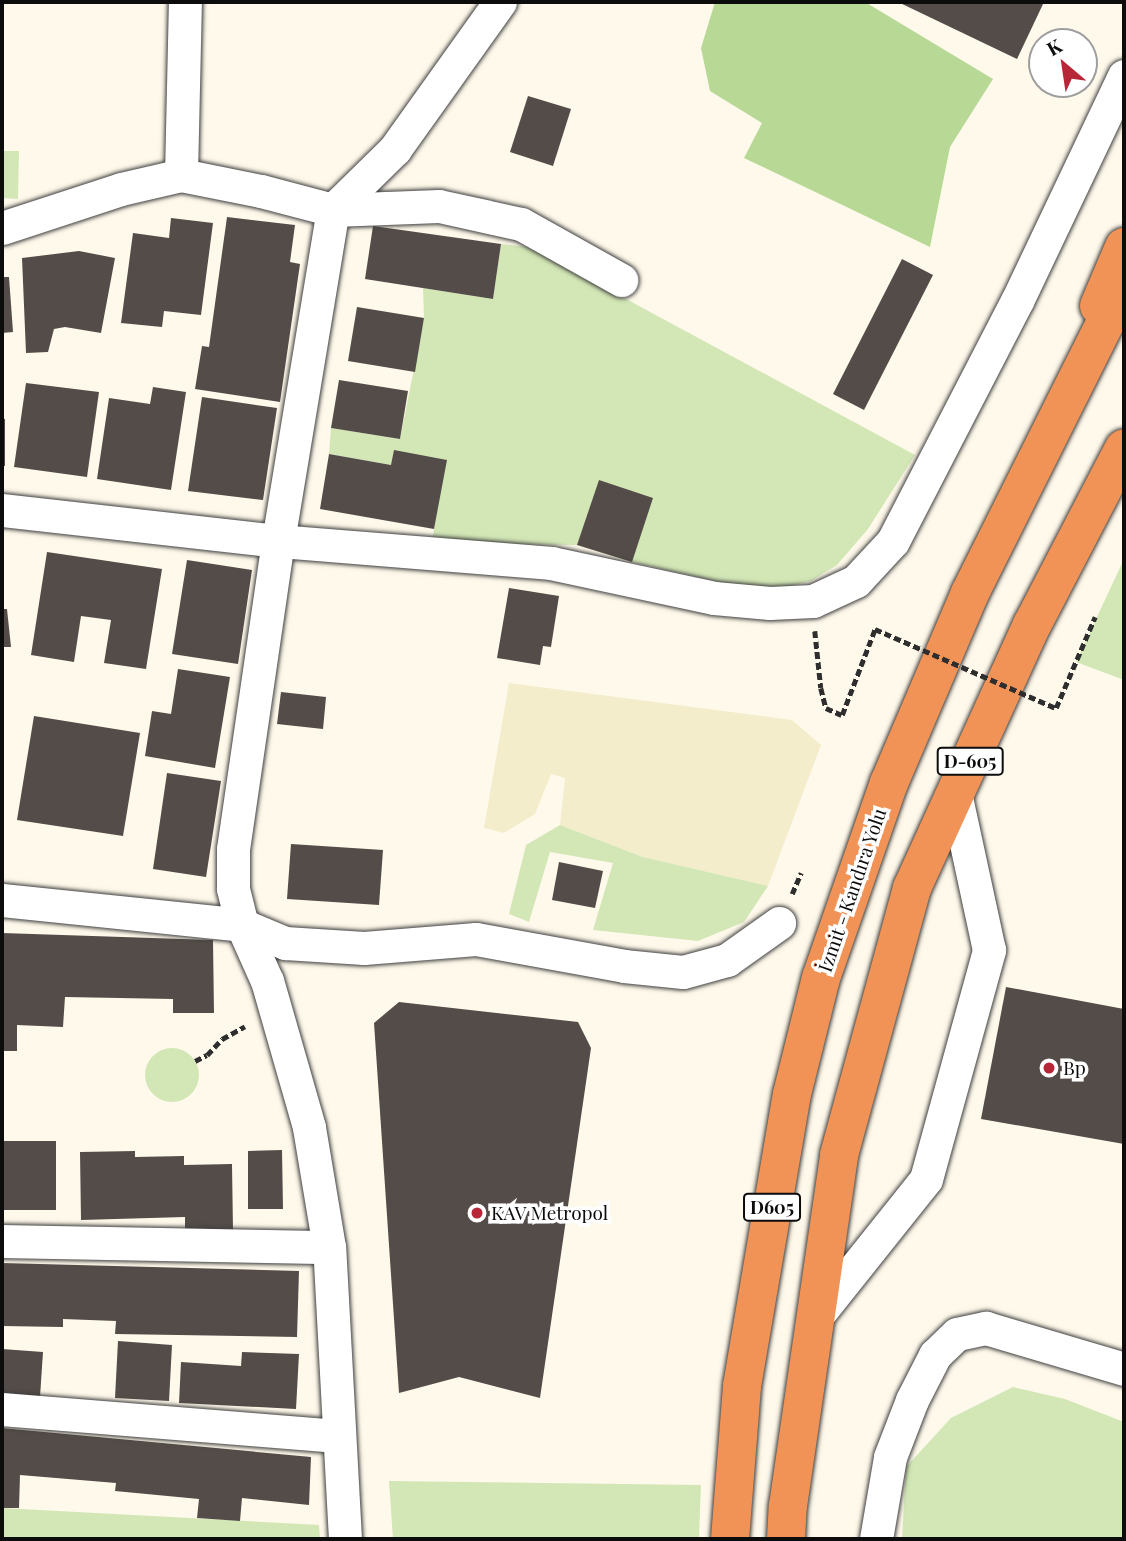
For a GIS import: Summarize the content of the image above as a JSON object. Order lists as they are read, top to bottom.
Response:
{
  "streets": {
    "highway": ["D-605", "İzmit - Kandıra Yolu", "D605"]
  },
  "crossings": [
    ["D-605", "D605"]
  ],
  "places": ["Bp", "KAV Metropol"],
  "north": "top left"
}
